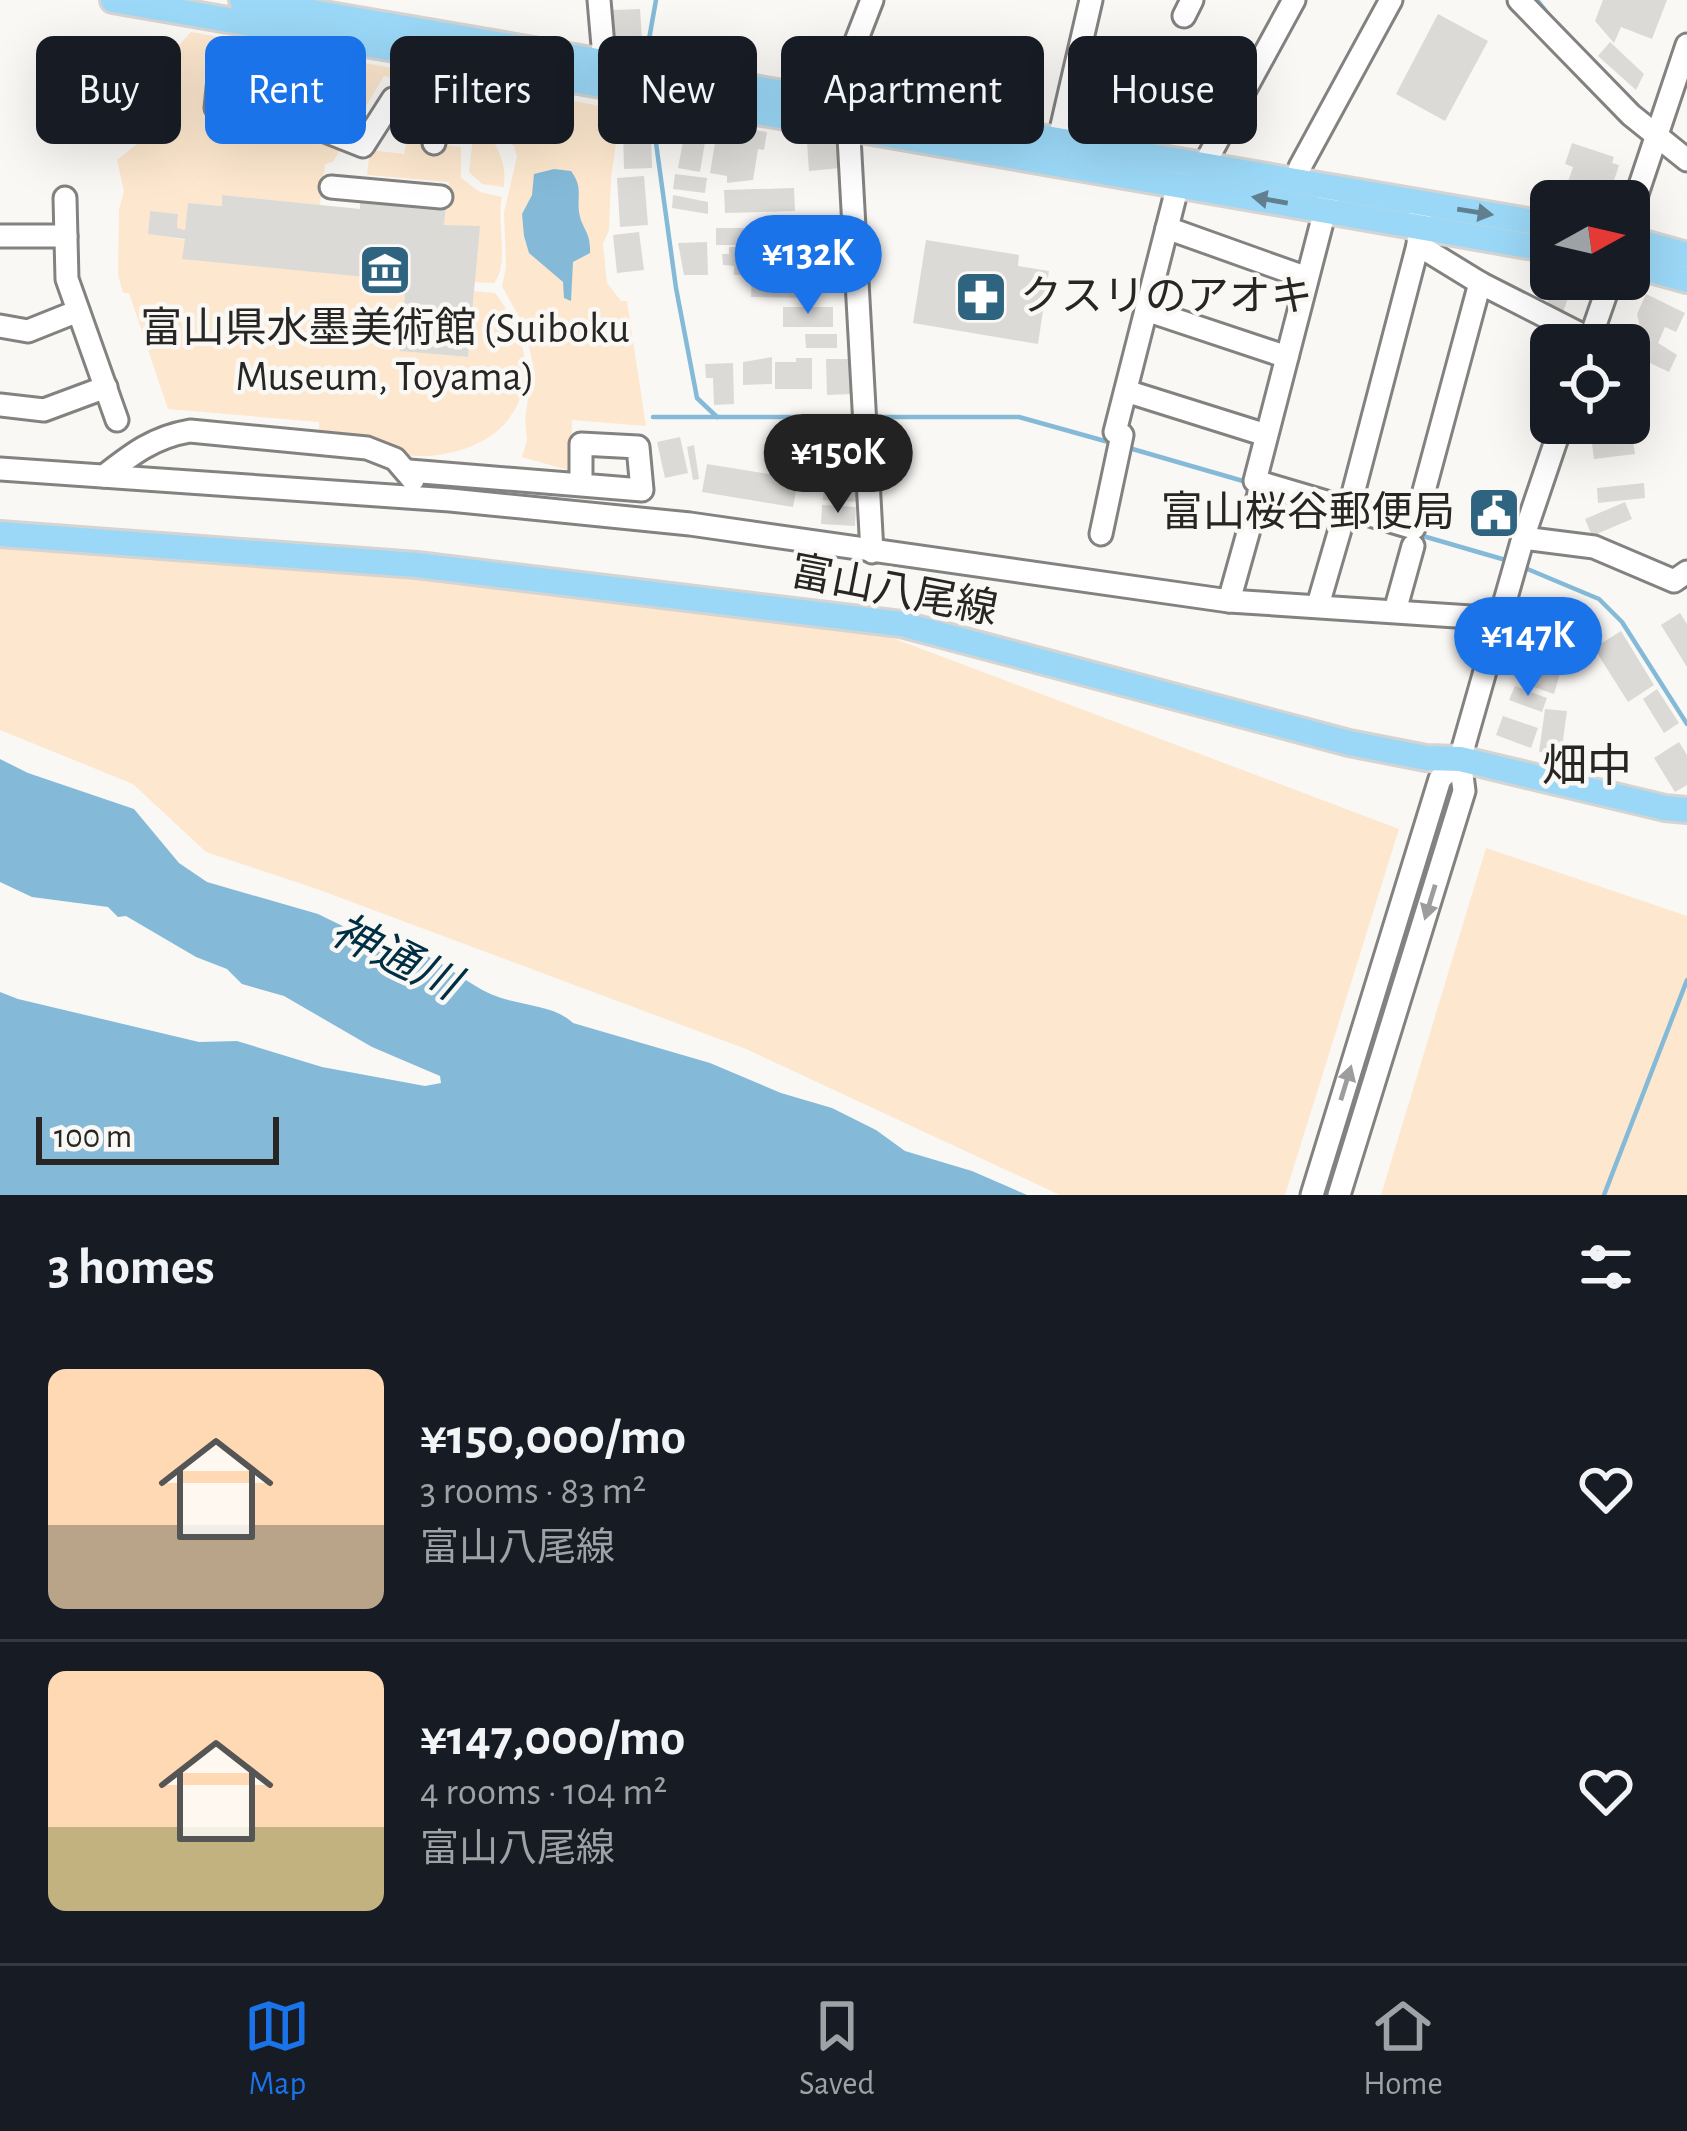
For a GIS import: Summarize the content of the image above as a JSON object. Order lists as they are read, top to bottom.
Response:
{
  "streets": {
    "main road": ["富山八尾線"]
  },
  "districts": ["畑中"],
  "water": ["神通川"],
  "places": {
    "museum": ["富山県水墨美術館 (Suiboku Museum, Toyama)"],
    "pharmacy": ["クスリのアオキ"],
    "public building": ["富山桜谷郵便局"]
  },
  "scale_bar": "100 m",
  "north": "right",
  "page": {
    "chip": [
      "Buy",
      "Rent",
      "Filters",
      "New",
      "Apartment",
      "House"
    ],
    "price": ["¥132K", "¥150K", "¥147K"],
    "scale": "100 m",
    "heading": "3 homes",
    "list": [
      {
        "name": "¥150,000/mo",
        "note": "3 rooms · 83 m² · 富山八尾線"
      },
      {
        "name": "¥147,000/mo",
        "note": "4 rooms · 104 m² · 富山八尾線"
      }
    ],
    "tabs": ["Map", "Saved", "Home"]
  }
}
